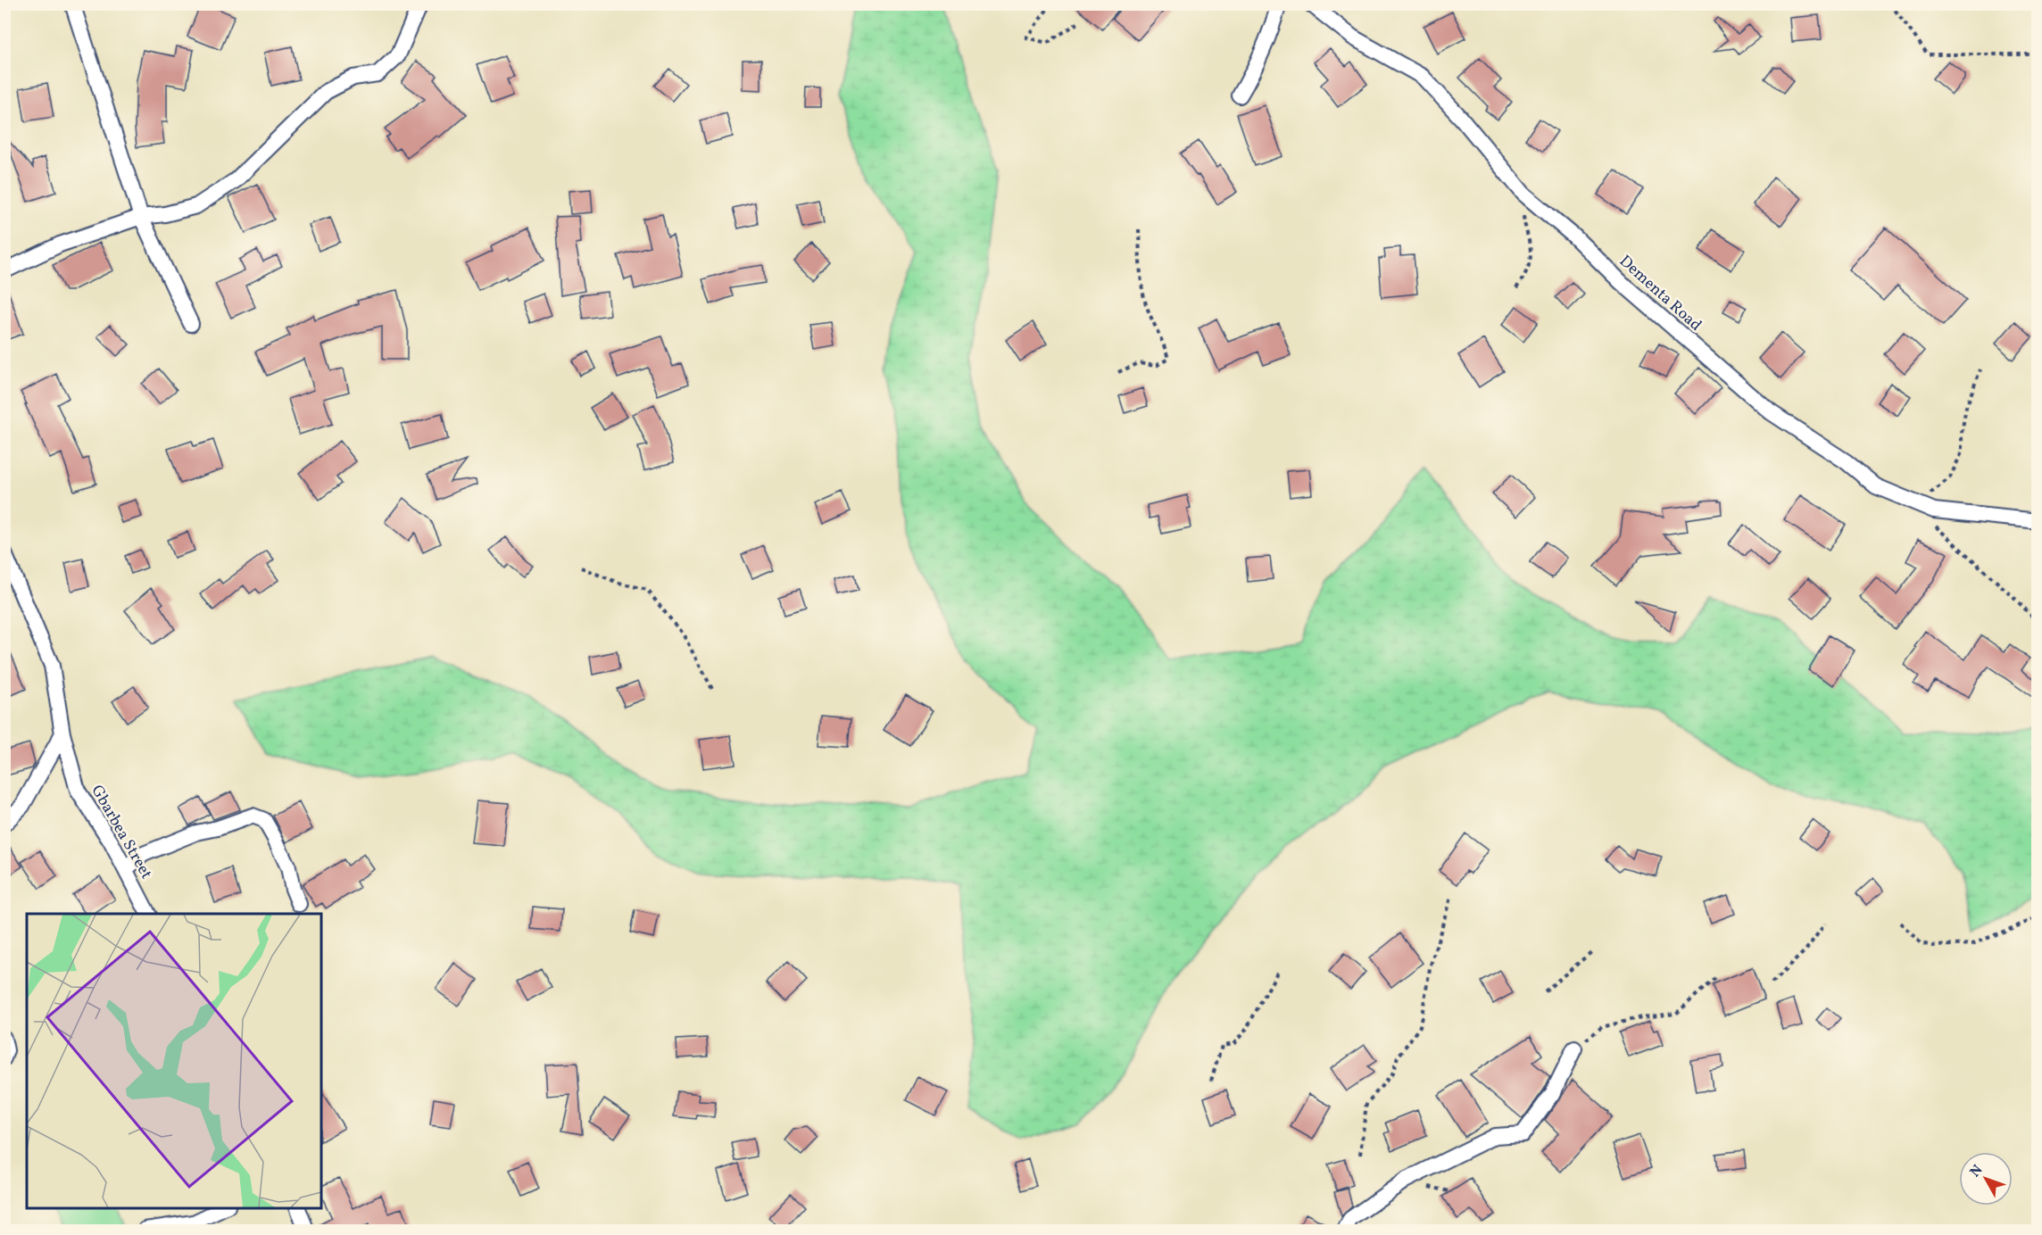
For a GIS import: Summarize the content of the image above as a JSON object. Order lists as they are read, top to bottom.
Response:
{
  "streets": {
    "street": ["Dementa Road", "Gbarbea Street"]
  },
  "north": "top left"
}
